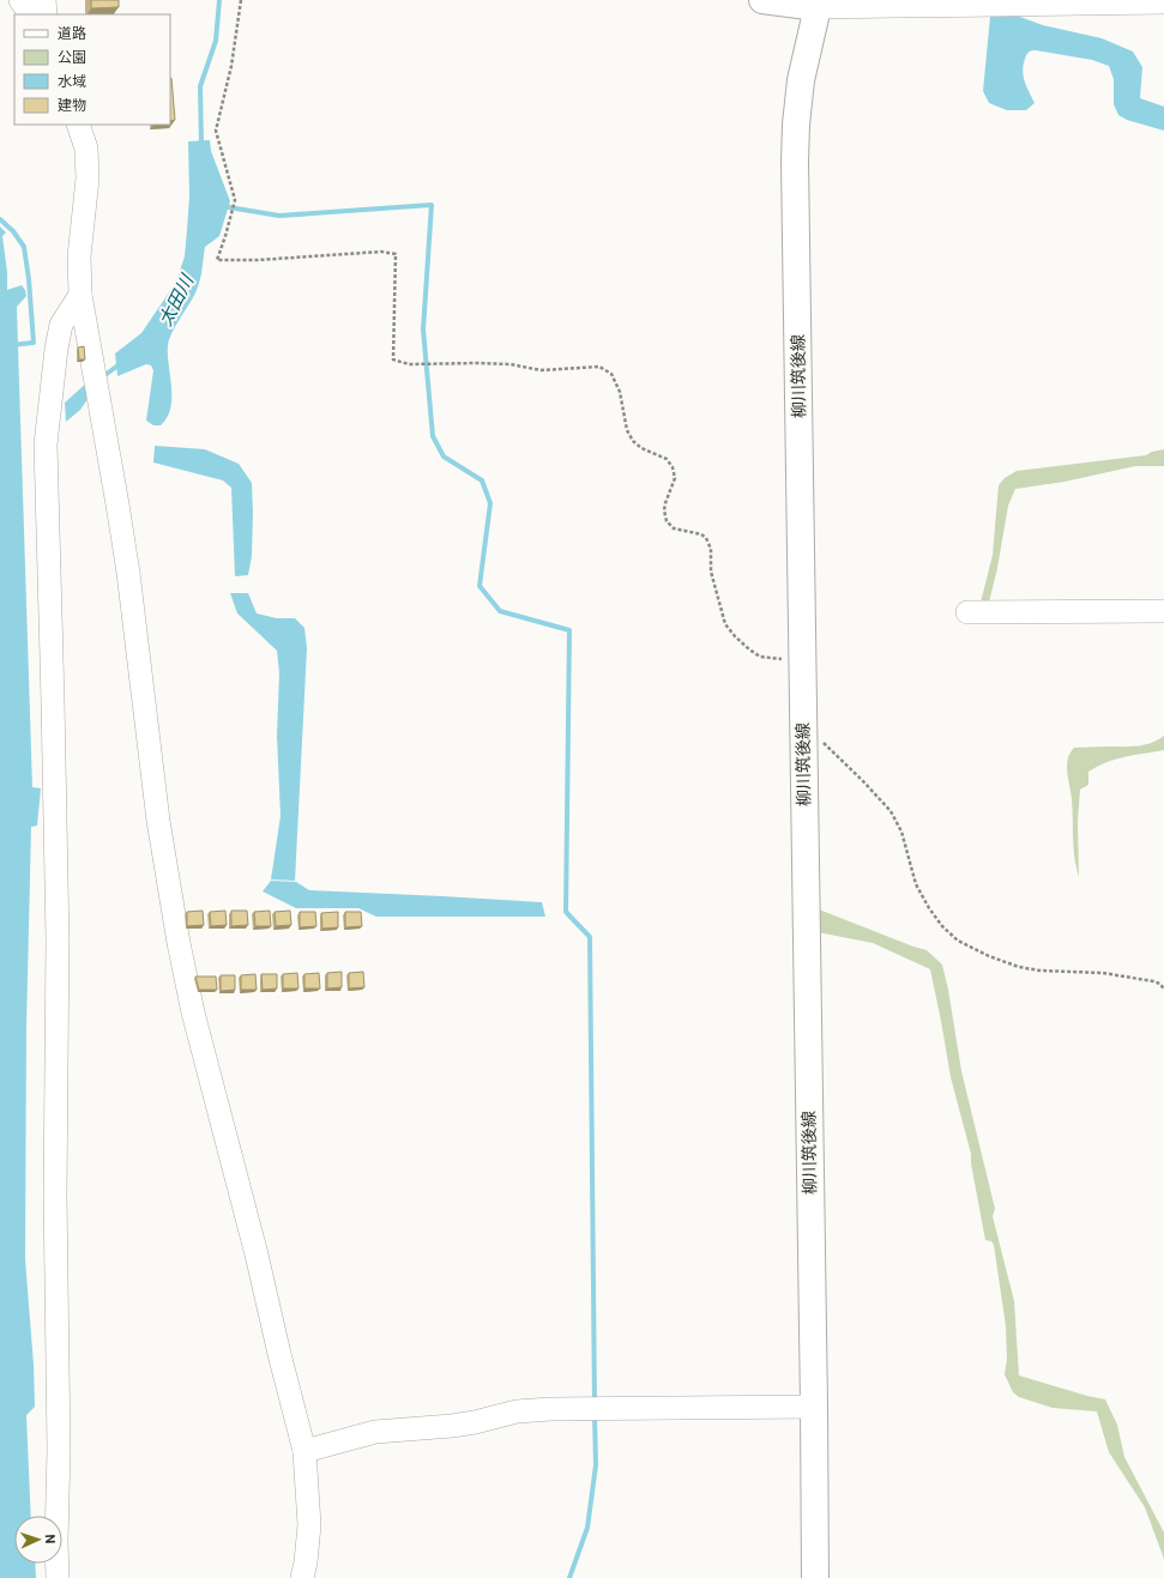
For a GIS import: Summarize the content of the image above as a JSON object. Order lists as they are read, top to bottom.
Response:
{
  "streets": {
    "main road": ["柳川筑後線"]
  },
  "water": ["太田川"],
  "legend": [
    "道路",
    "公園",
    "水域",
    "建物"
  ],
  "north": "right"
}
